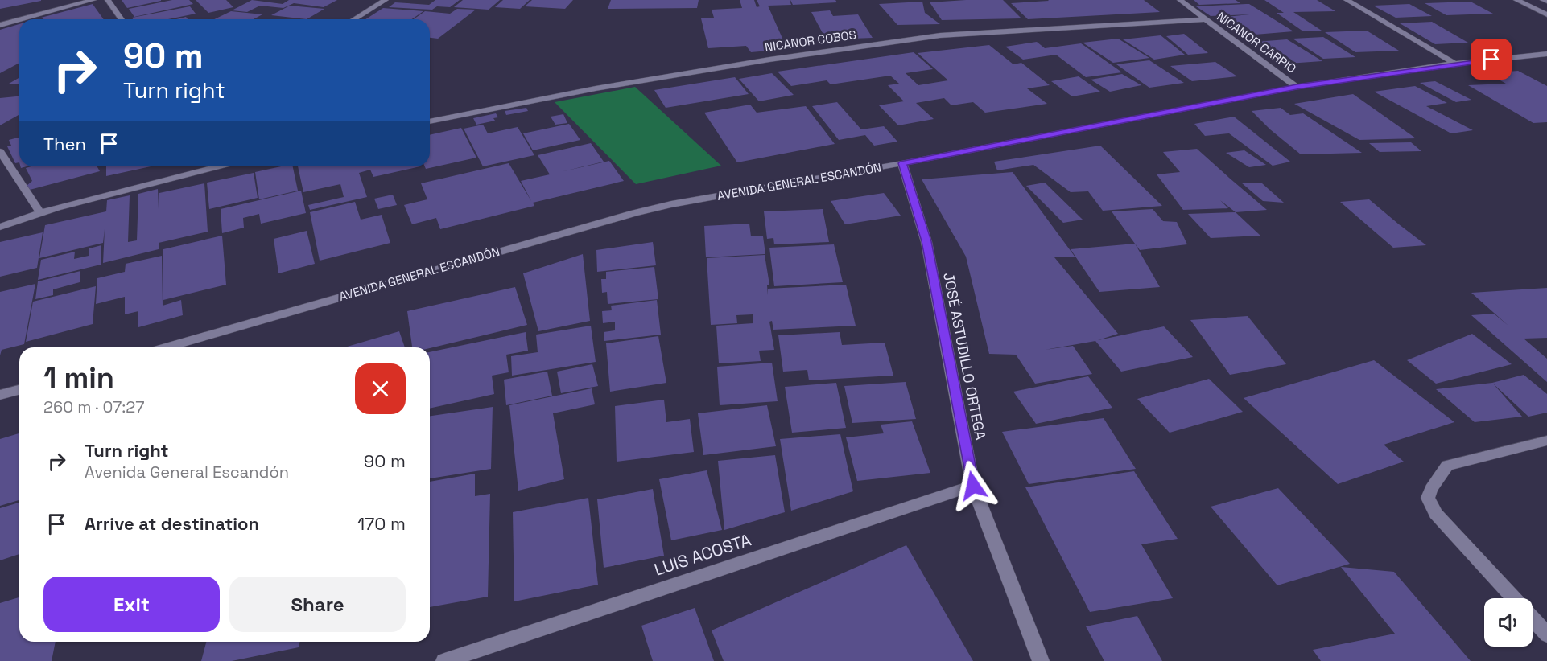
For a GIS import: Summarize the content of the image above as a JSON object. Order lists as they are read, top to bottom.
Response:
{
  "streets": {
    "street": [
      "NICANOR COBOS",
      "NICANOR CARPIO",
      "AVENIDA GENERAL ESCANDÓN",
      "JOSÉ ASTUDILLO ORTEGA",
      "LUIS ACOSTA"
    ]
  },
  "crossings": [
    ["NICANOR COBOS", "NICANOR CARPIO"],
    ["NICANOR CARPIO", "AVENIDA GENERAL ESCANDÓN"],
    ["AVENIDA GENERAL ESCANDÓN", "JOSÉ ASTUDILLO ORTEGA"],
    ["JOSÉ ASTUDILLO ORTEGA", "LUIS ACOSTA"]
  ],
  "page": {
    "turn": ["90 m", "Turn right"],
    "then": "Then",
    "heading": ["1 min", "260 m · 07:27"],
    "list": [
      {
        "name": "Turn right",
        "note": "Avenida General Escandón",
        "value": "90 m"
      },
      {
        "name": "Arrive at destination",
        "value": "170 m"
      }
    ],
    "buttons": ["Exit", "Share"]
  }
}
